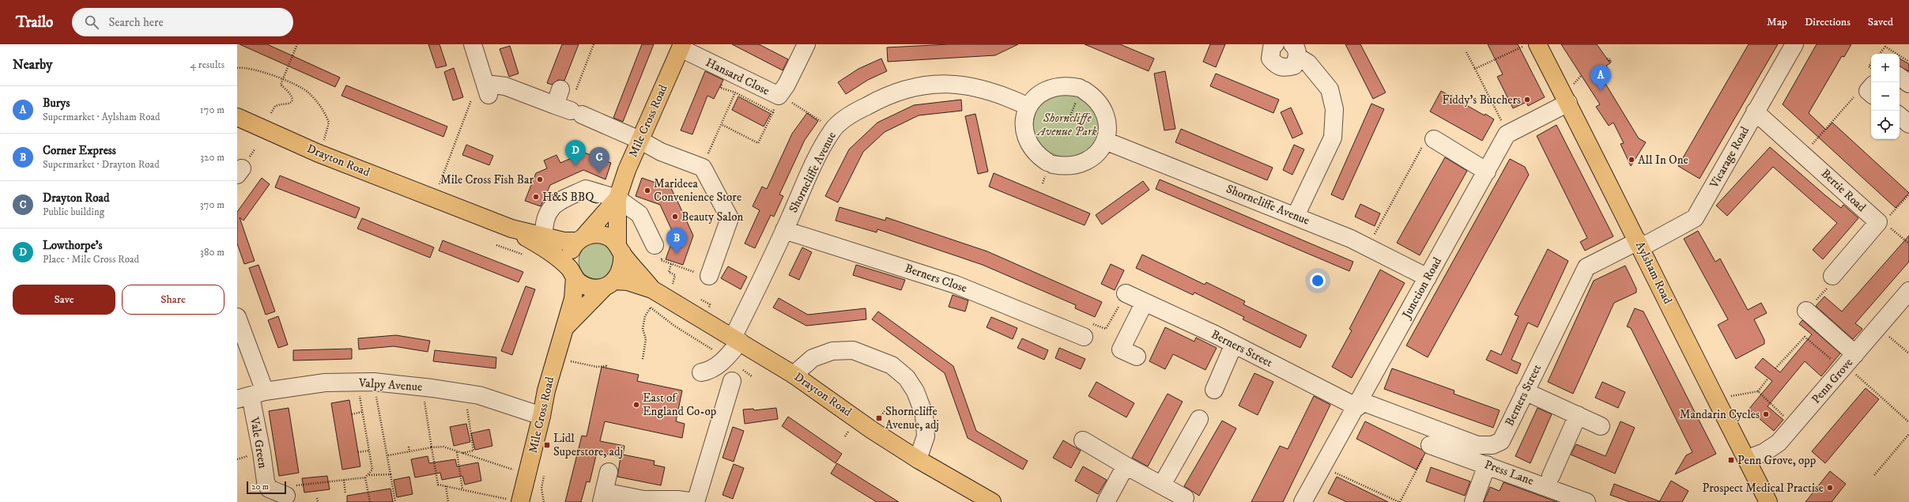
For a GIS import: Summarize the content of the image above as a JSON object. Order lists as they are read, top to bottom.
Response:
{
  "streets": {
    "main road": ["Mile Cross Road", "Drayton Road", "Aylsham Road"],
    "street": [
      "Hansard Close",
      "Vicarage Road",
      "Shorncliffe Avenue",
      "Bertie Road",
      "Berners Close",
      "Junction Road",
      "Berners Street",
      "Penn Grove",
      "Valpy Avenue",
      "Vale Green",
      "Press Lane"
    ]
  },
  "crossings": [
    ["Hansard Close", "Mile Cross Road"],
    ["Mile Cross Road", "Drayton Road"],
    ["Mile Cross Road", "Valpy Avenue"],
    ["Vicarage Road", "Bertie Road"],
    ["Vicarage Road", "Aylsham Road"],
    ["Vicarage Road", "Berners Street"],
    ["Drayton Road", "Shorncliffe Avenue"],
    ["Shorncliffe Avenue", "Berners Close"],
    ["Shorncliffe Avenue", "Junction Road"],
    ["Aylsham Road", "Berners Street"],
    ["Aylsham Road", "Penn Grove"],
    ["Junction Road", "Berners Street"],
    ["Valpy Avenue", "Vale Green"]
  ],
  "parks": ["Shorncliffe Avenue Park"],
  "places": {
    "other": [
      "Fiddy's Butchers",
      "All In One",
      "Mile Cross Fish Bar",
      "Marideea Convenience Store",
      "H&S BBQ",
      "Beauty Salon",
      "East of England Co-op",
      "Mandarin Cycles",
      "Prospect Medical Practise"
    ],
    "transit": ["Shorncliffe Avenue, adj", "Lidl Superstore, adj", "Penn Grove, opp"]
  },
  "scale_bar": "20 m",
  "page": {
    "header": "Trailo",
    "search": "Search here",
    "nav": ["Map", "Directions", "Saved"],
    "heading": ["Nearby", "4 results"],
    "map_buttons": ["+", "−"],
    "pins": [
      "A",
      "D",
      "C",
      "B"
    ],
    "list": [
      {
        "mark": "A",
        "name": "Burys",
        "note": "Supermarket · Aylsham Road",
        "value": "170 m"
      },
      {
        "mark": "B",
        "name": "Corner Express",
        "note": "Supermarket · Drayton Road",
        "value": "320 m"
      },
      {
        "mark": "C",
        "name": "Drayton Road",
        "note": "Public building",
        "value": "370 m"
      },
      {
        "mark": "D",
        "name": "Lowthorpe's",
        "note": "Place · Mile Cross Road",
        "value": "380 m"
      }
    ],
    "buttons": ["Save", "Share"],
    "scale": "20 m"
  }
}
